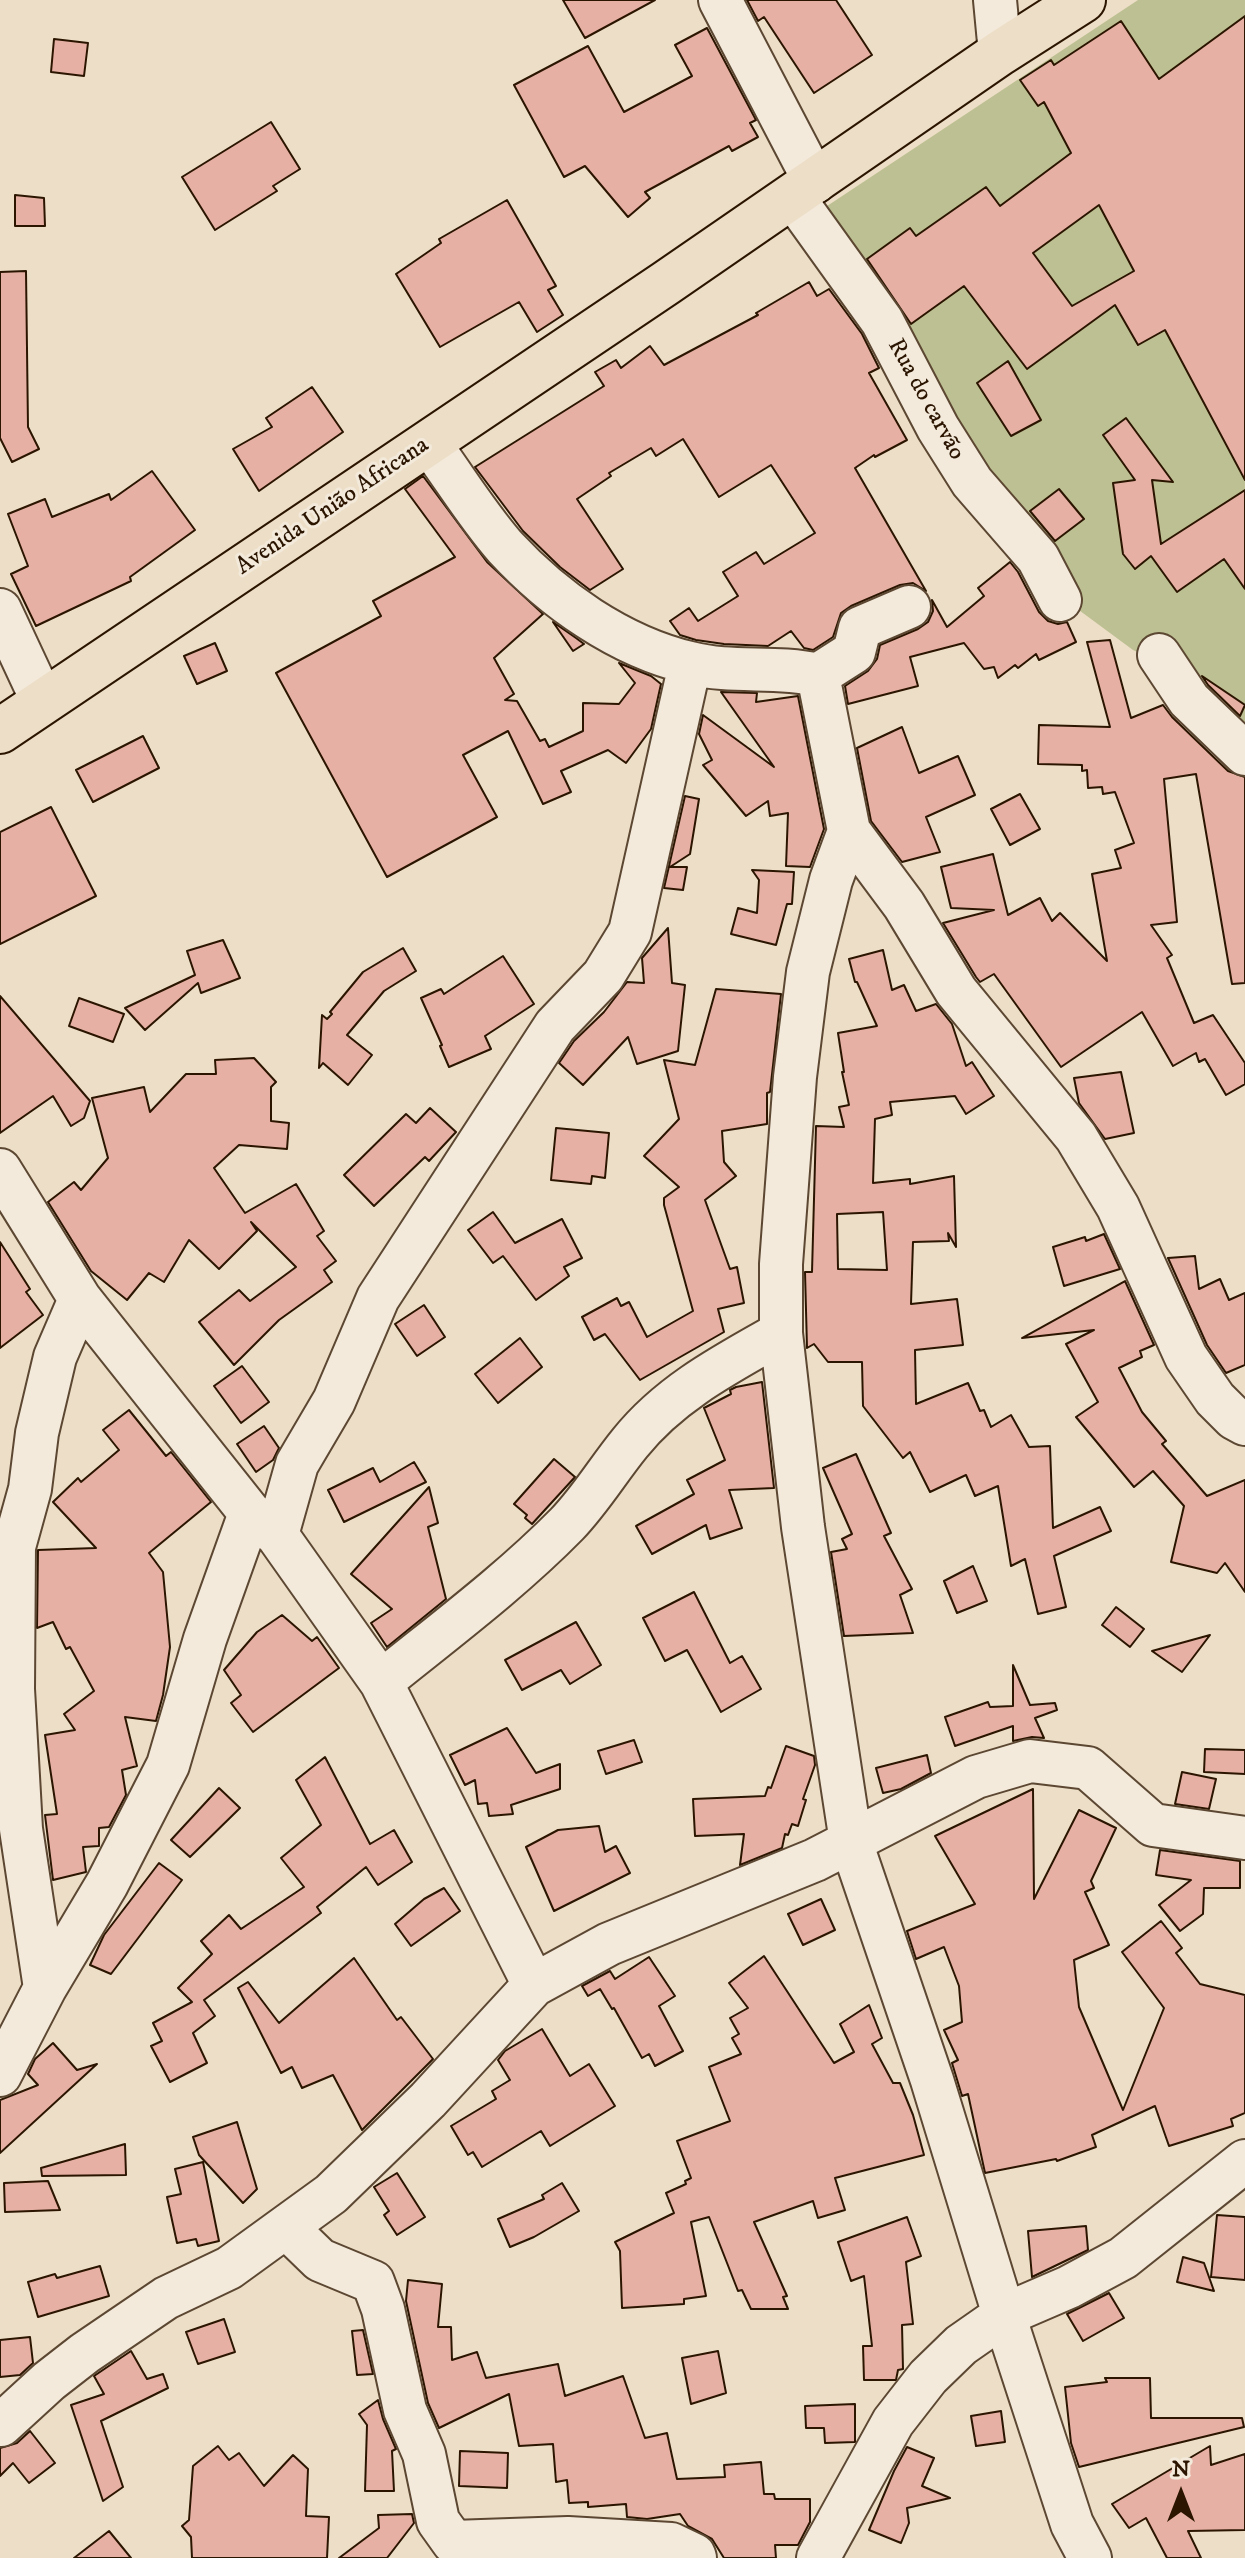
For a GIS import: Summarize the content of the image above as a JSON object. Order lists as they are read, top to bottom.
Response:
{
  "streets": {
    "main road": ["Avenida União Africana"],
    "street": ["Rua do carvão"]
  },
  "crossings": [
    ["Rua do carvão", "Avenida União Africana"]
  ],
  "north": "top"
}
